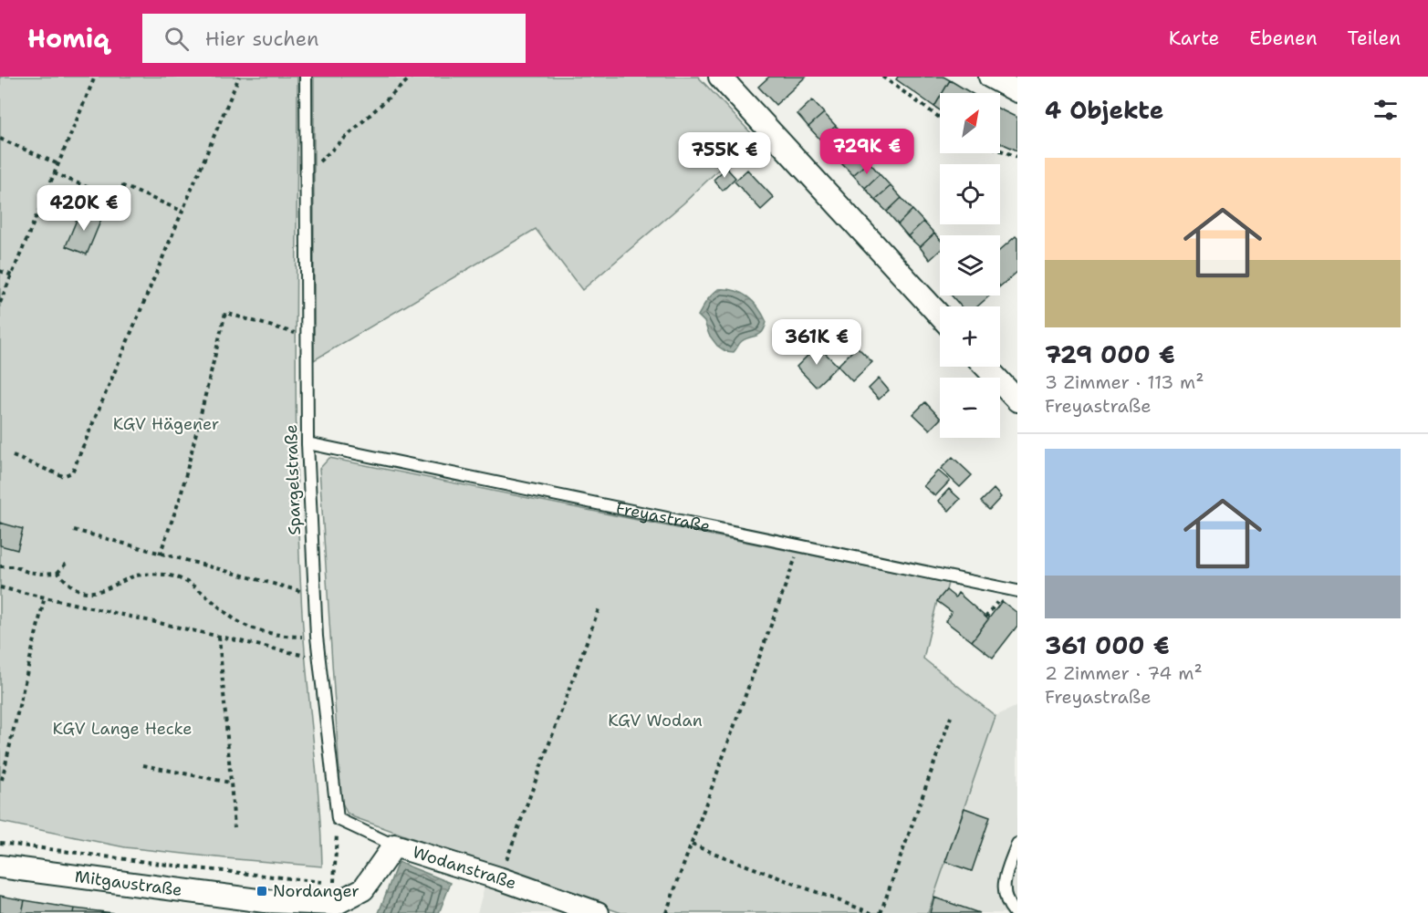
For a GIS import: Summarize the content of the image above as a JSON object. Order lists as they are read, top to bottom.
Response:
{
  "streets": {
    "street": ["Wodanstraße", "Mitgaustraße"],
    "lane": ["Spargelstraße", "Freyastraße"]
  },
  "crossings": [
    ["Spargelstraße", "Freyastraße"],
    ["Wodanstraße", "Mitgaustraße"]
  ],
  "parks": ["KGV Hägener", "KGV Wodan", "KGV Lange Hecke"],
  "places": {
    "transit": ["Nordanger"]
  },
  "north": "top right",
  "page": {
    "header": "Homiq",
    "search": "Hier suchen",
    "nav": ["Karte", "Ebenen", "Teilen"],
    "heading": "4 Objekte",
    "map_buttons": ["+", "−"],
    "price": [
      "729K €",
      "755K €",
      "420K €",
      "361K €"
    ],
    "list": [
      {
        "name": "729 000 €",
        "note": "3 Zimmer · 113 m² · Freyastraße"
      },
      {
        "name": "361 000 €",
        "note": "2 Zimmer · 74 m² · Freyastraße"
      }
    ]
  }
}
